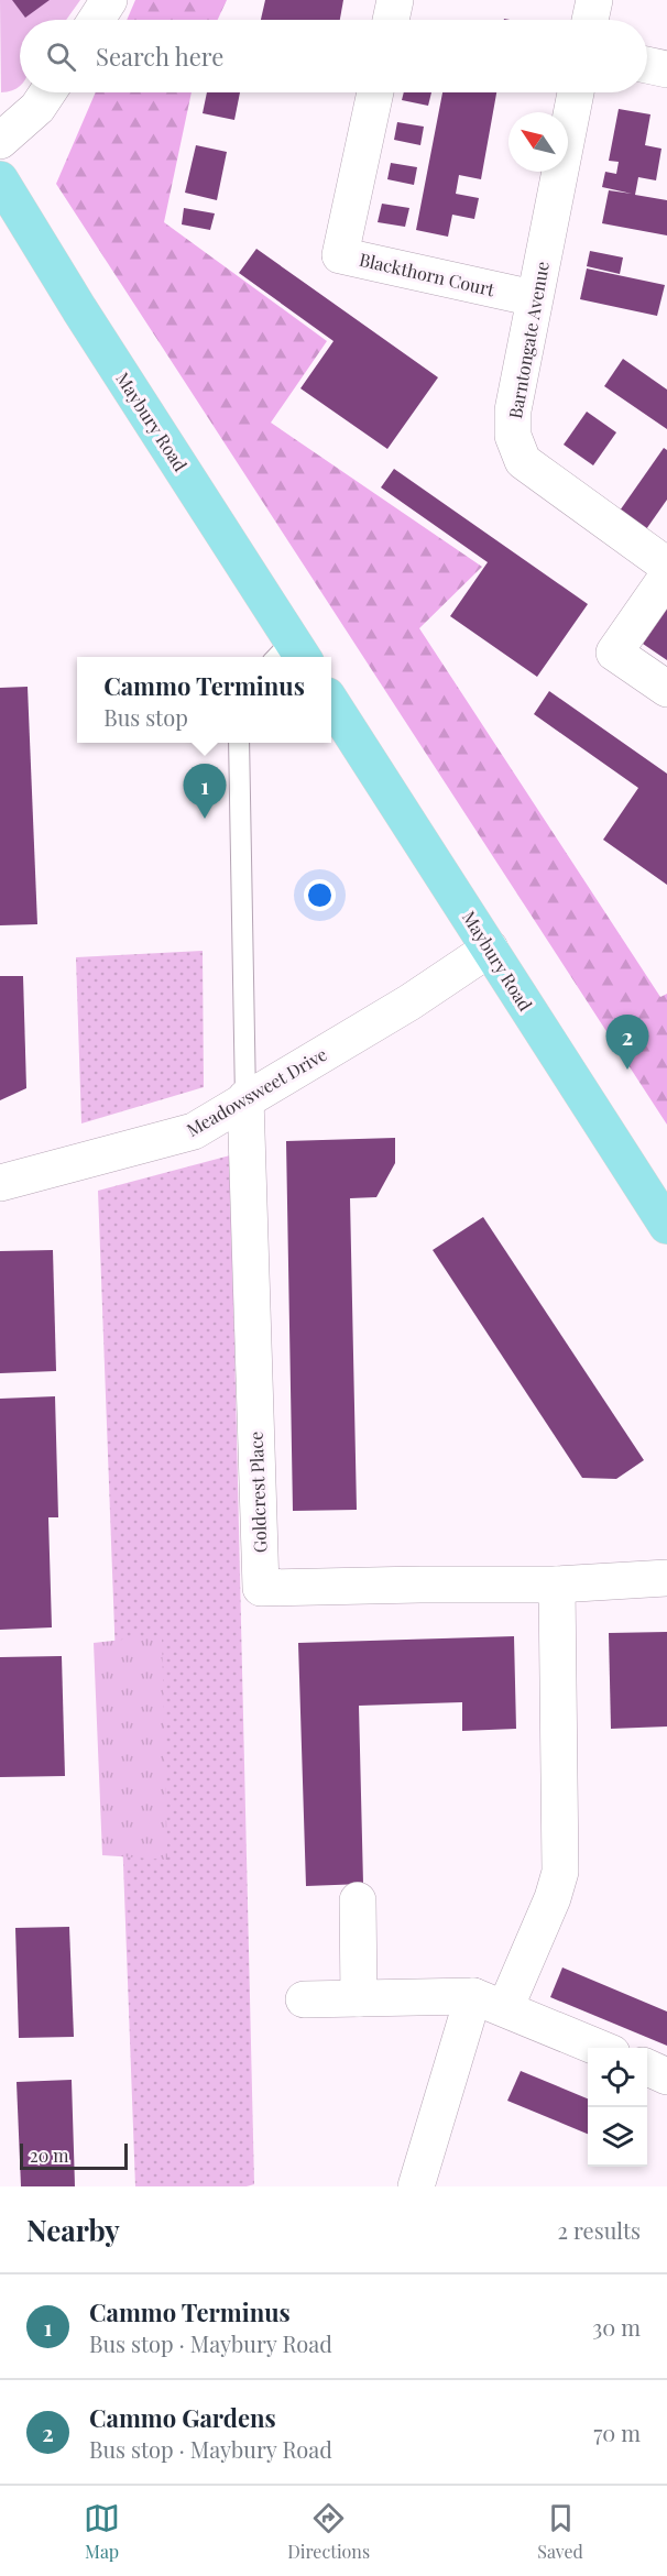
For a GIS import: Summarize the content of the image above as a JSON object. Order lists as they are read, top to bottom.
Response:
{
  "streets": {
    "main road": ["Maybury Road"],
    "street": [
      "Blackthorn Court",
      "Barntongate Avenue",
      "Meadowsweet Drive",
      "Goldcrest Place"
    ]
  },
  "crossings": [
    ["Blackthorn Court", "Barntongate Avenue"],
    ["Maybury Road", "Meadowsweet Drive"],
    ["Meadowsweet Drive", "Goldcrest Place"]
  ],
  "scale_bar": "20 m",
  "north": "top left",
  "page": {
    "search": "Search here",
    "popup": ["Cammo Terminus", "Bus stop"],
    "pins": ["1", "2"],
    "scale": "20 m",
    "heading": ["Nearby", "2 results"],
    "list": [
      {
        "mark": "1",
        "name": "Cammo Terminus",
        "note": "Bus stop · Maybury Road",
        "value": "30 m"
      },
      {
        "mark": "2",
        "name": "Cammo Gardens",
        "note": "Bus stop · Maybury Road",
        "value": "70 m"
      }
    ],
    "nav": ["Map", "Directions", "Saved"]
  }
}
